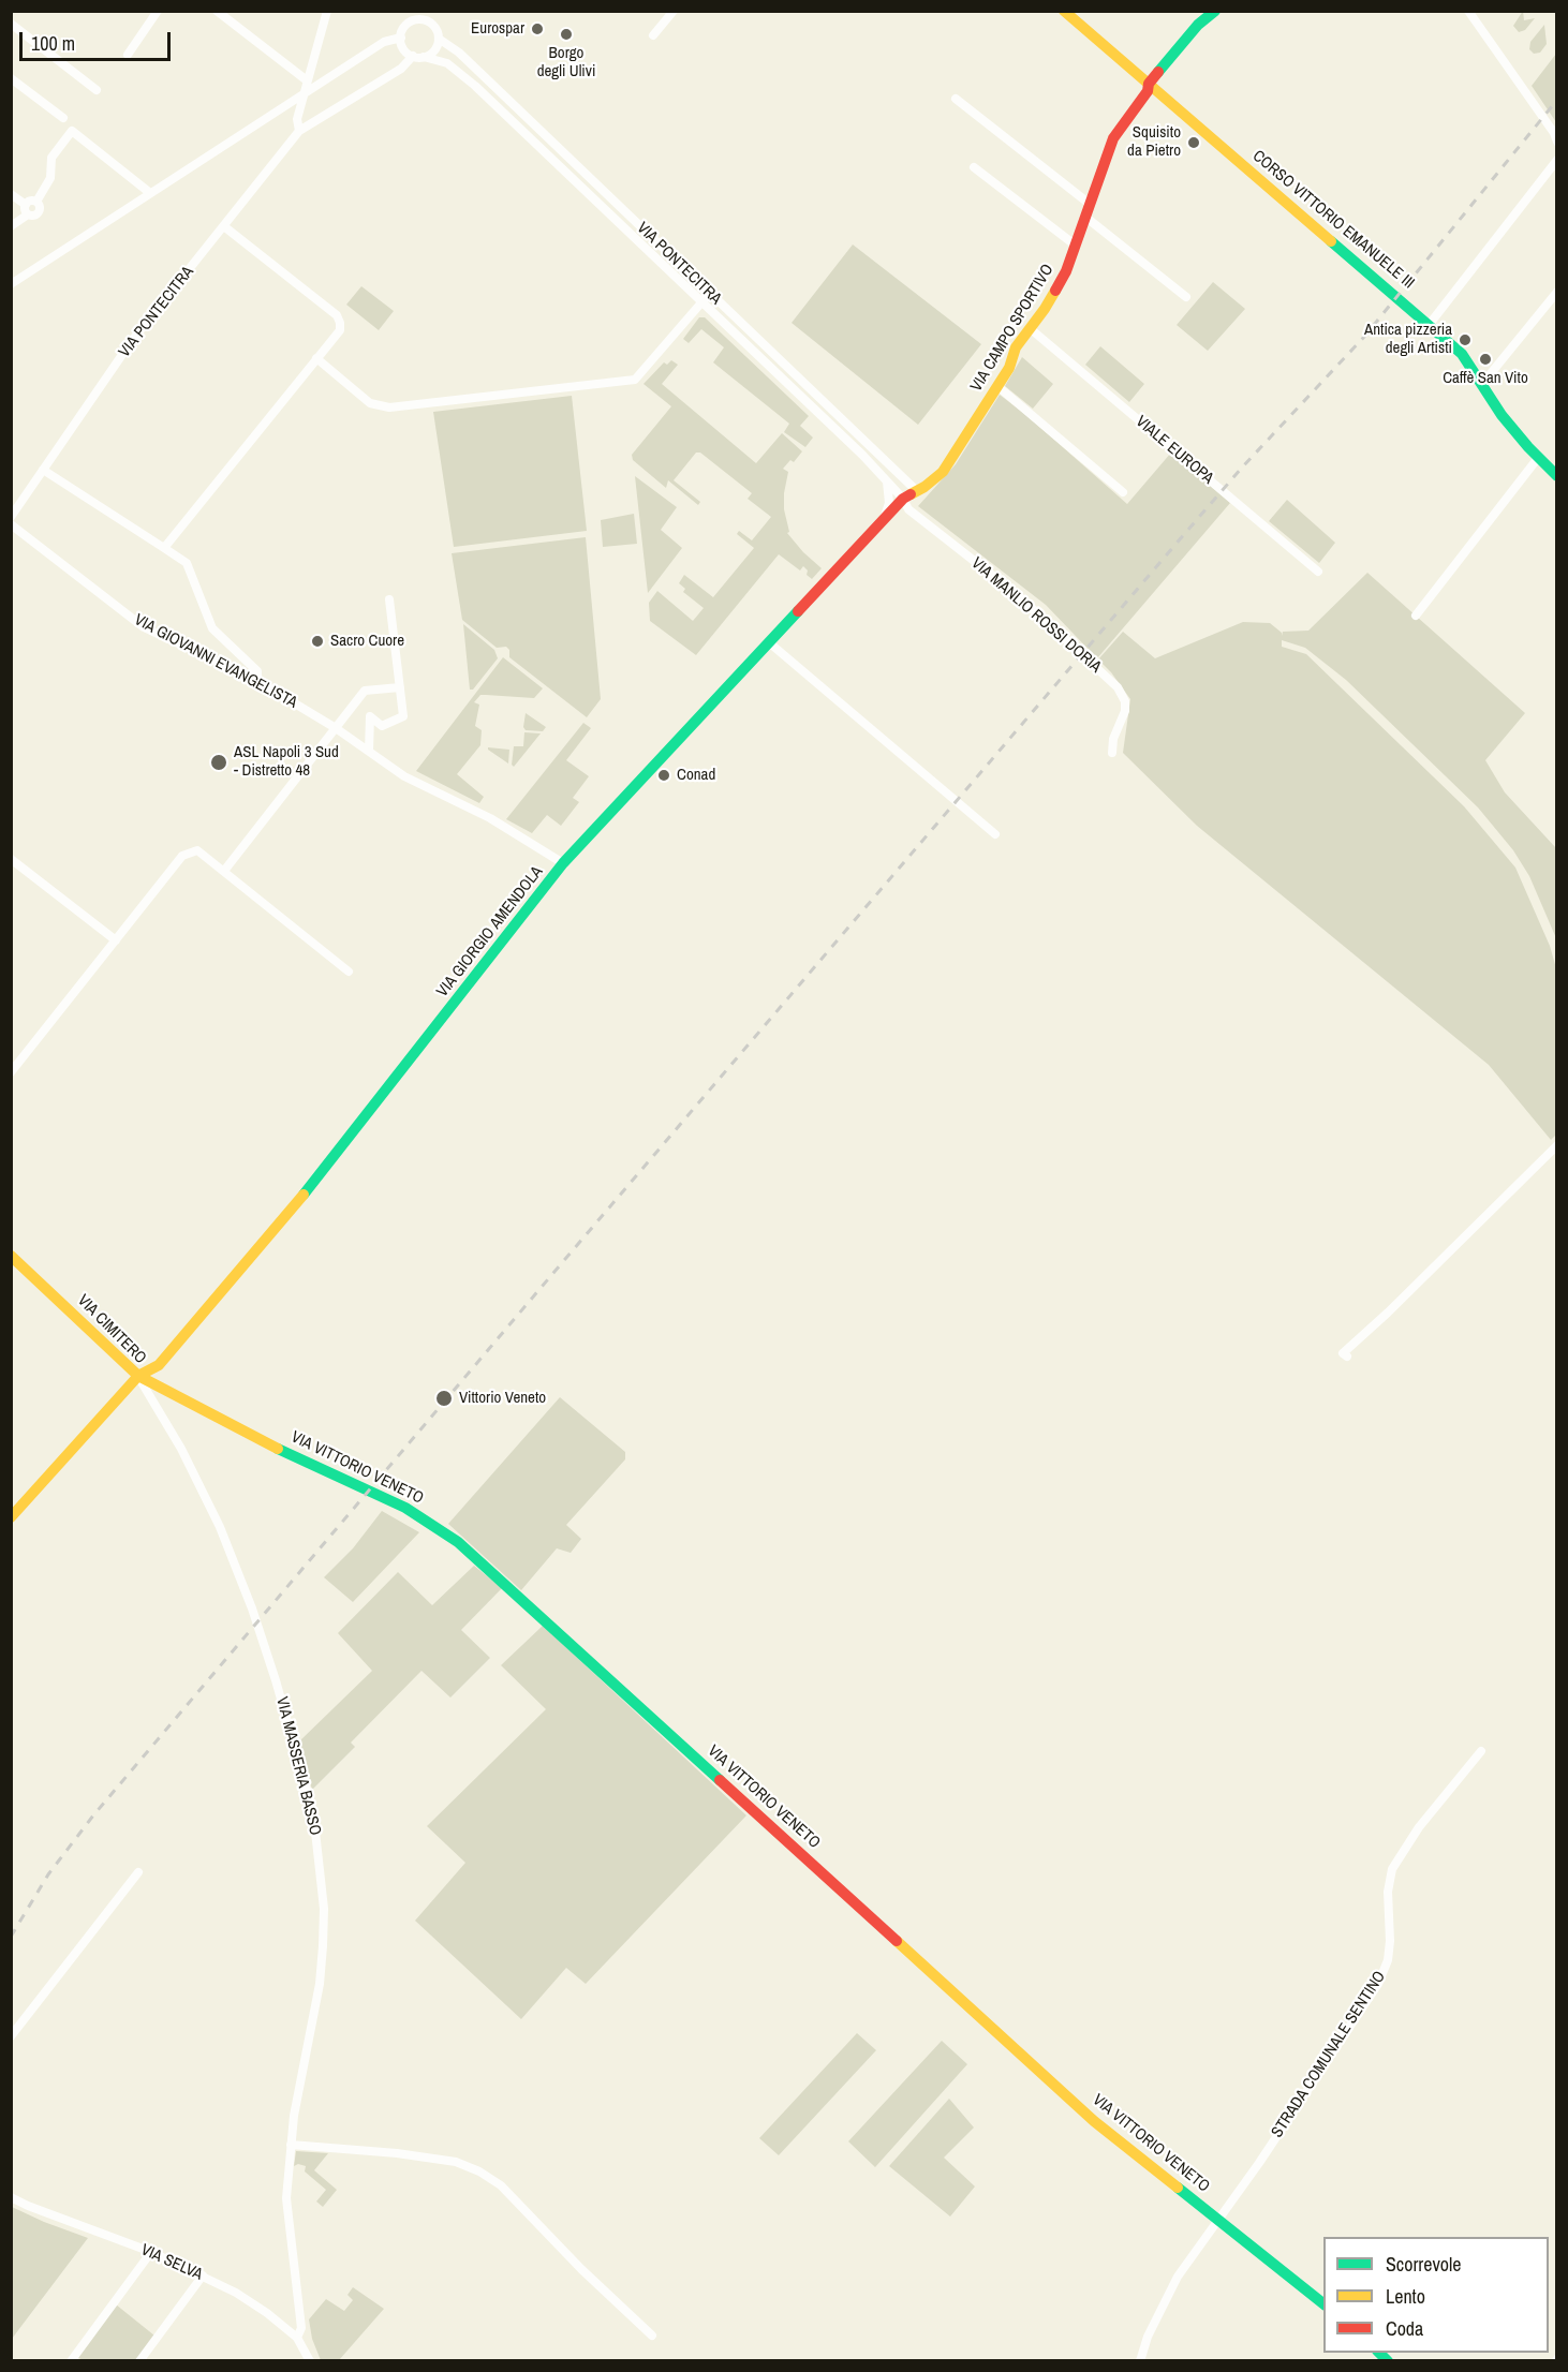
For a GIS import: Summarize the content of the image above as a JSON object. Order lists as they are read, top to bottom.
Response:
{
  "streets": {
    "street": [
      "CORSO VITTORIO EMANUELE III",
      "VIA PONTECITRA",
      "VIA CAMPO SPORTIVO",
      "VIALE EUROPA",
      "VIA MANLIO ROSSI DORIA",
      "VIA GIOVANNI EVANGELISTA",
      "VIA GIORGIO AMENDOLA",
      "VIA CIMITERO",
      "VIA VITTORIO VENETO",
      "VIA MASSERIA BASSO",
      "STRADA COMUNALE SENTINO",
      "VIA SELVA"
    ]
  },
  "crossings": [
    ["CORSO VITTORIO EMANUELE III", "VIA CAMPO SPORTIVO"],
    ["VIA PONTECITRA", "VIA CAMPO SPORTIVO"],
    ["VIA PONTECITRA", "VIA MANLIO ROSSI DORIA"],
    ["VIA PONTECITRA", "VIA GIORGIO AMENDOLA"],
    ["VIA CAMPO SPORTIVO", "VIALE EUROPA"],
    ["VIA CAMPO SPORTIVO", "VIA MANLIO ROSSI DORIA"],
    ["VIA CAMPO SPORTIVO", "VIA GIORGIO AMENDOLA"],
    ["VIA MANLIO ROSSI DORIA", "VIA GIORGIO AMENDOLA"],
    ["VIA GIOVANNI EVANGELISTA", "VIA GIORGIO AMENDOLA"],
    ["VIA GIORGIO AMENDOLA", "VIA CIMITERO"],
    ["VIA GIORGIO AMENDOLA", "VIA VITTORIO VENETO"],
    ["VIA GIORGIO AMENDOLA", "VIA MASSERIA BASSO"],
    ["VIA CIMITERO", "VIA VITTORIO VENETO"],
    ["VIA CIMITERO", "VIA MASSERIA BASSO"],
    ["VIA VITTORIO VENETO", "VIA MASSERIA BASSO"],
    ["VIA VITTORIO VENETO", "STRADA COMUNALE SENTINO"],
    ["VIA MASSERIA BASSO", "VIA SELVA"]
  ],
  "places": [
    "Eurospar",
    "Borgo degli Ulivi",
    "Squisito da Pietro",
    "Antica pizzeria degli Artisti",
    "Caffè San Vito",
    "Sacro Cuore",
    "ASL Napoli 3 Sud - Distretto 48",
    "Conad",
    "Vittorio Veneto"
  ],
  "legend": ["Scorrevole", "Lento", "Coda"],
  "scale_bar": "100 m"
}
